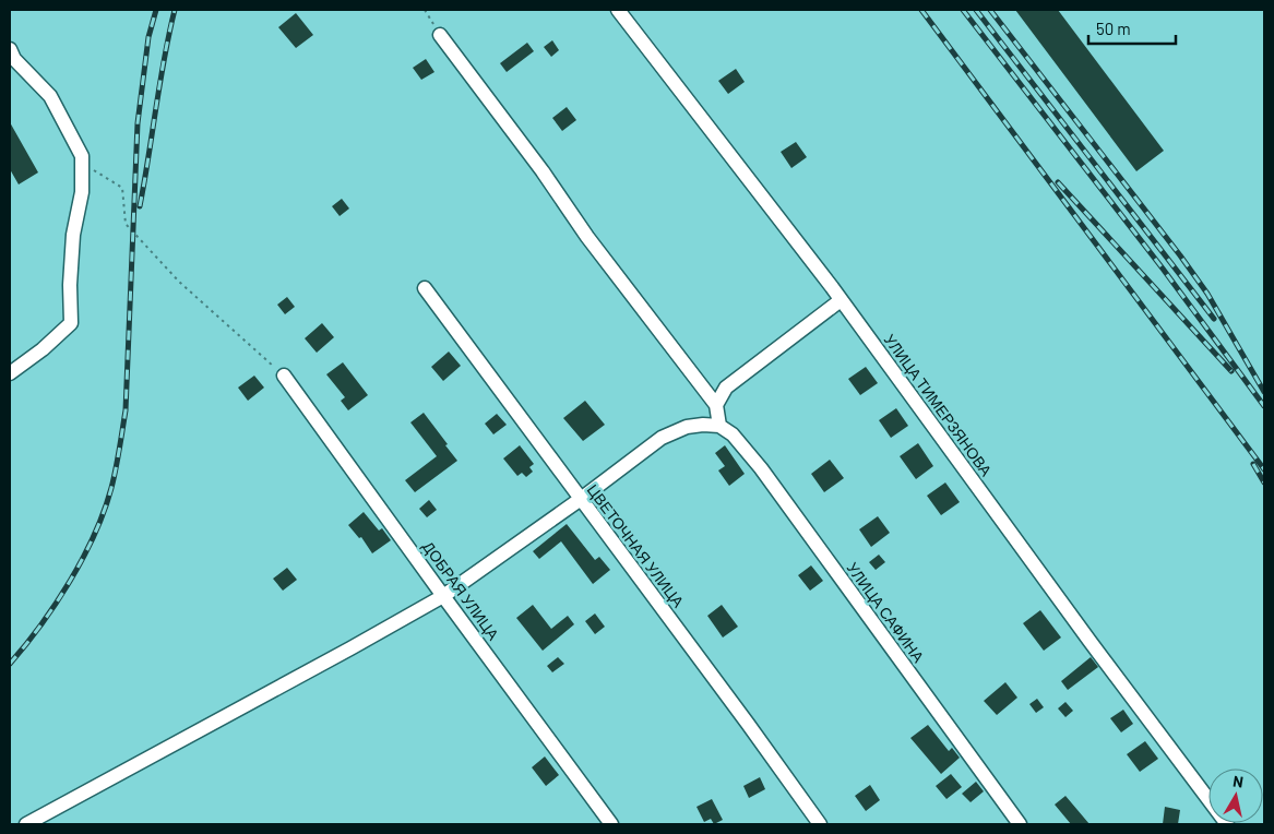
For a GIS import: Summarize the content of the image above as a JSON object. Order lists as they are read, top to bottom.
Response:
{
  "streets": {
    "street": [
      "УЛИЦА ТИМЕРЗЯНОВА",
      "ЦВЕТОЧНАЯ УЛИЦА",
      "ДОБРАЯ УЛИЦА",
      "УЛИЦА САФИНА"
    ]
  },
  "scale_bar": "50 m",
  "north": "top"
}
